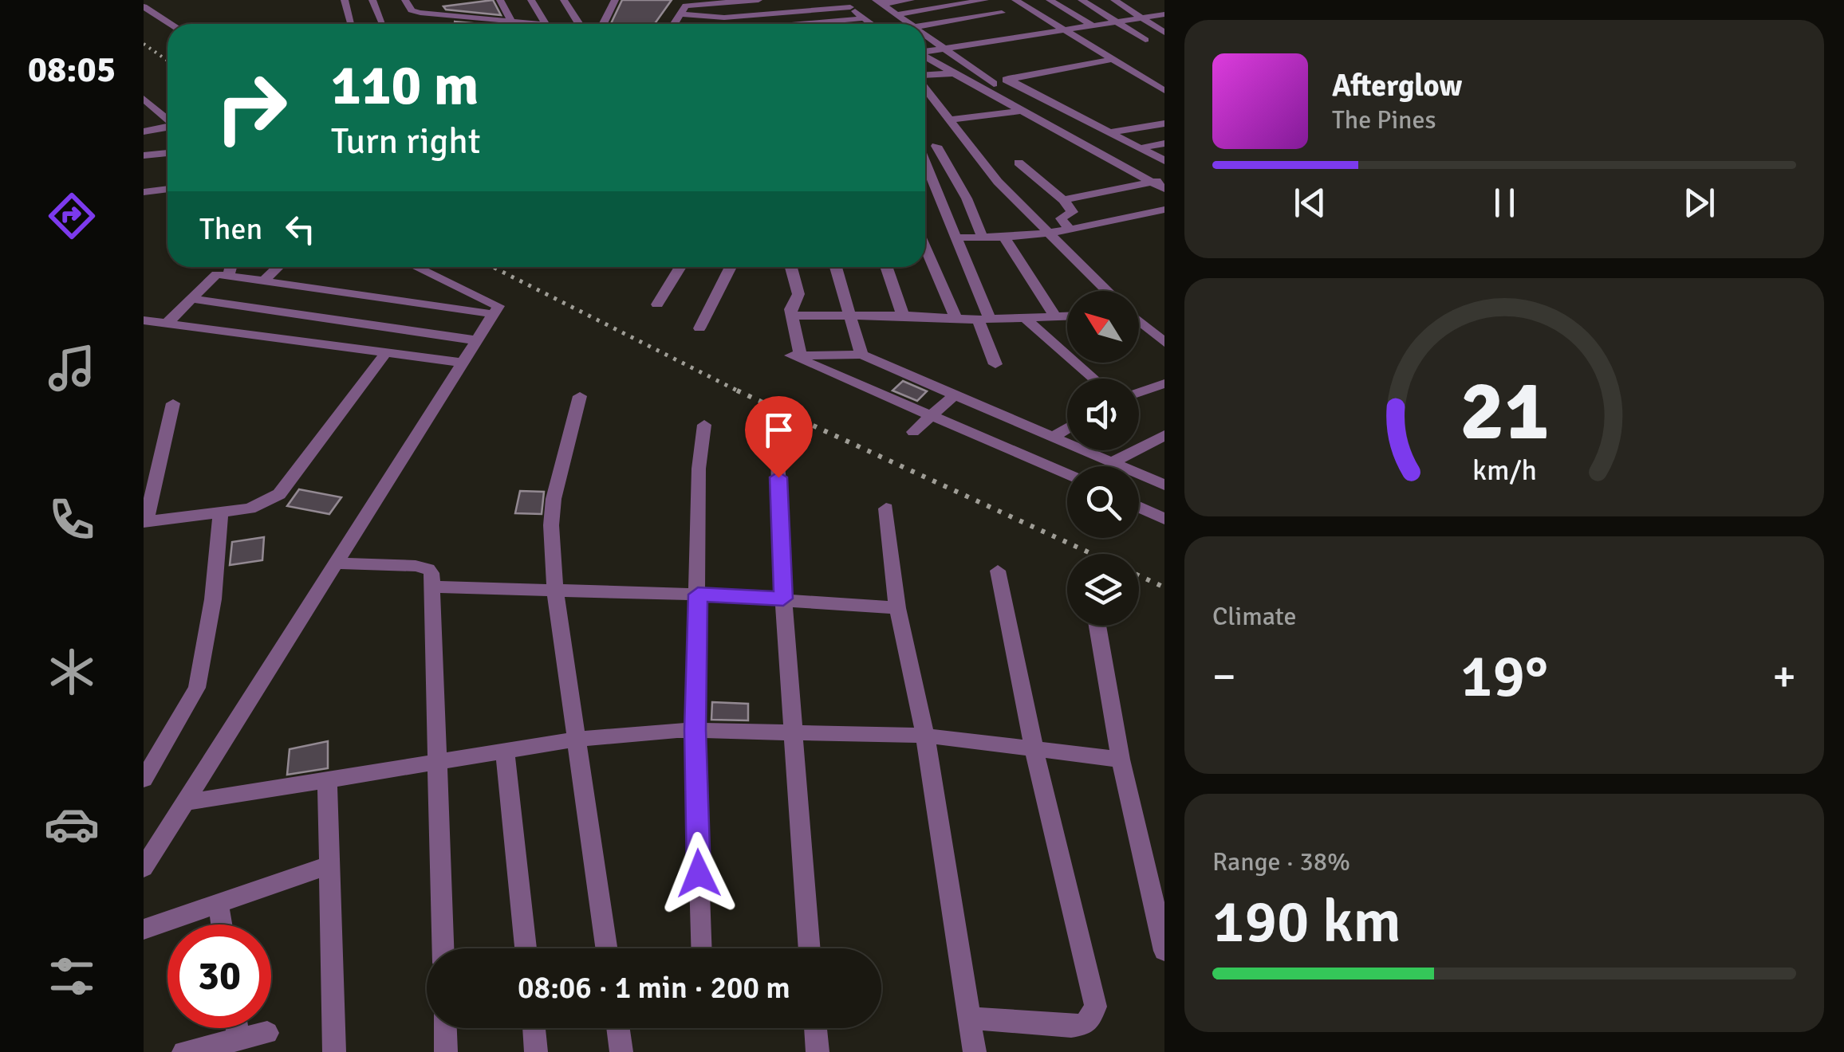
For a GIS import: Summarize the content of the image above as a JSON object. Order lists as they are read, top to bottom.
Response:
{
  "north": "top left",
  "page": {
    "tabs": "08:05",
    "turn": ["110 m", "Turn right"],
    "song": ["Afterglow", "The Pines"],
    "then": "Then",
    "tile": [
      "Climate",
      ["Range · 38%", "190 km"]
    ],
    "heat": ["−", "19°", "+"],
    "limit": "30",
    "trip": "08:06 · 1 min · 200 m",
    "gauge": ["21", "km/h"]
  }
}
